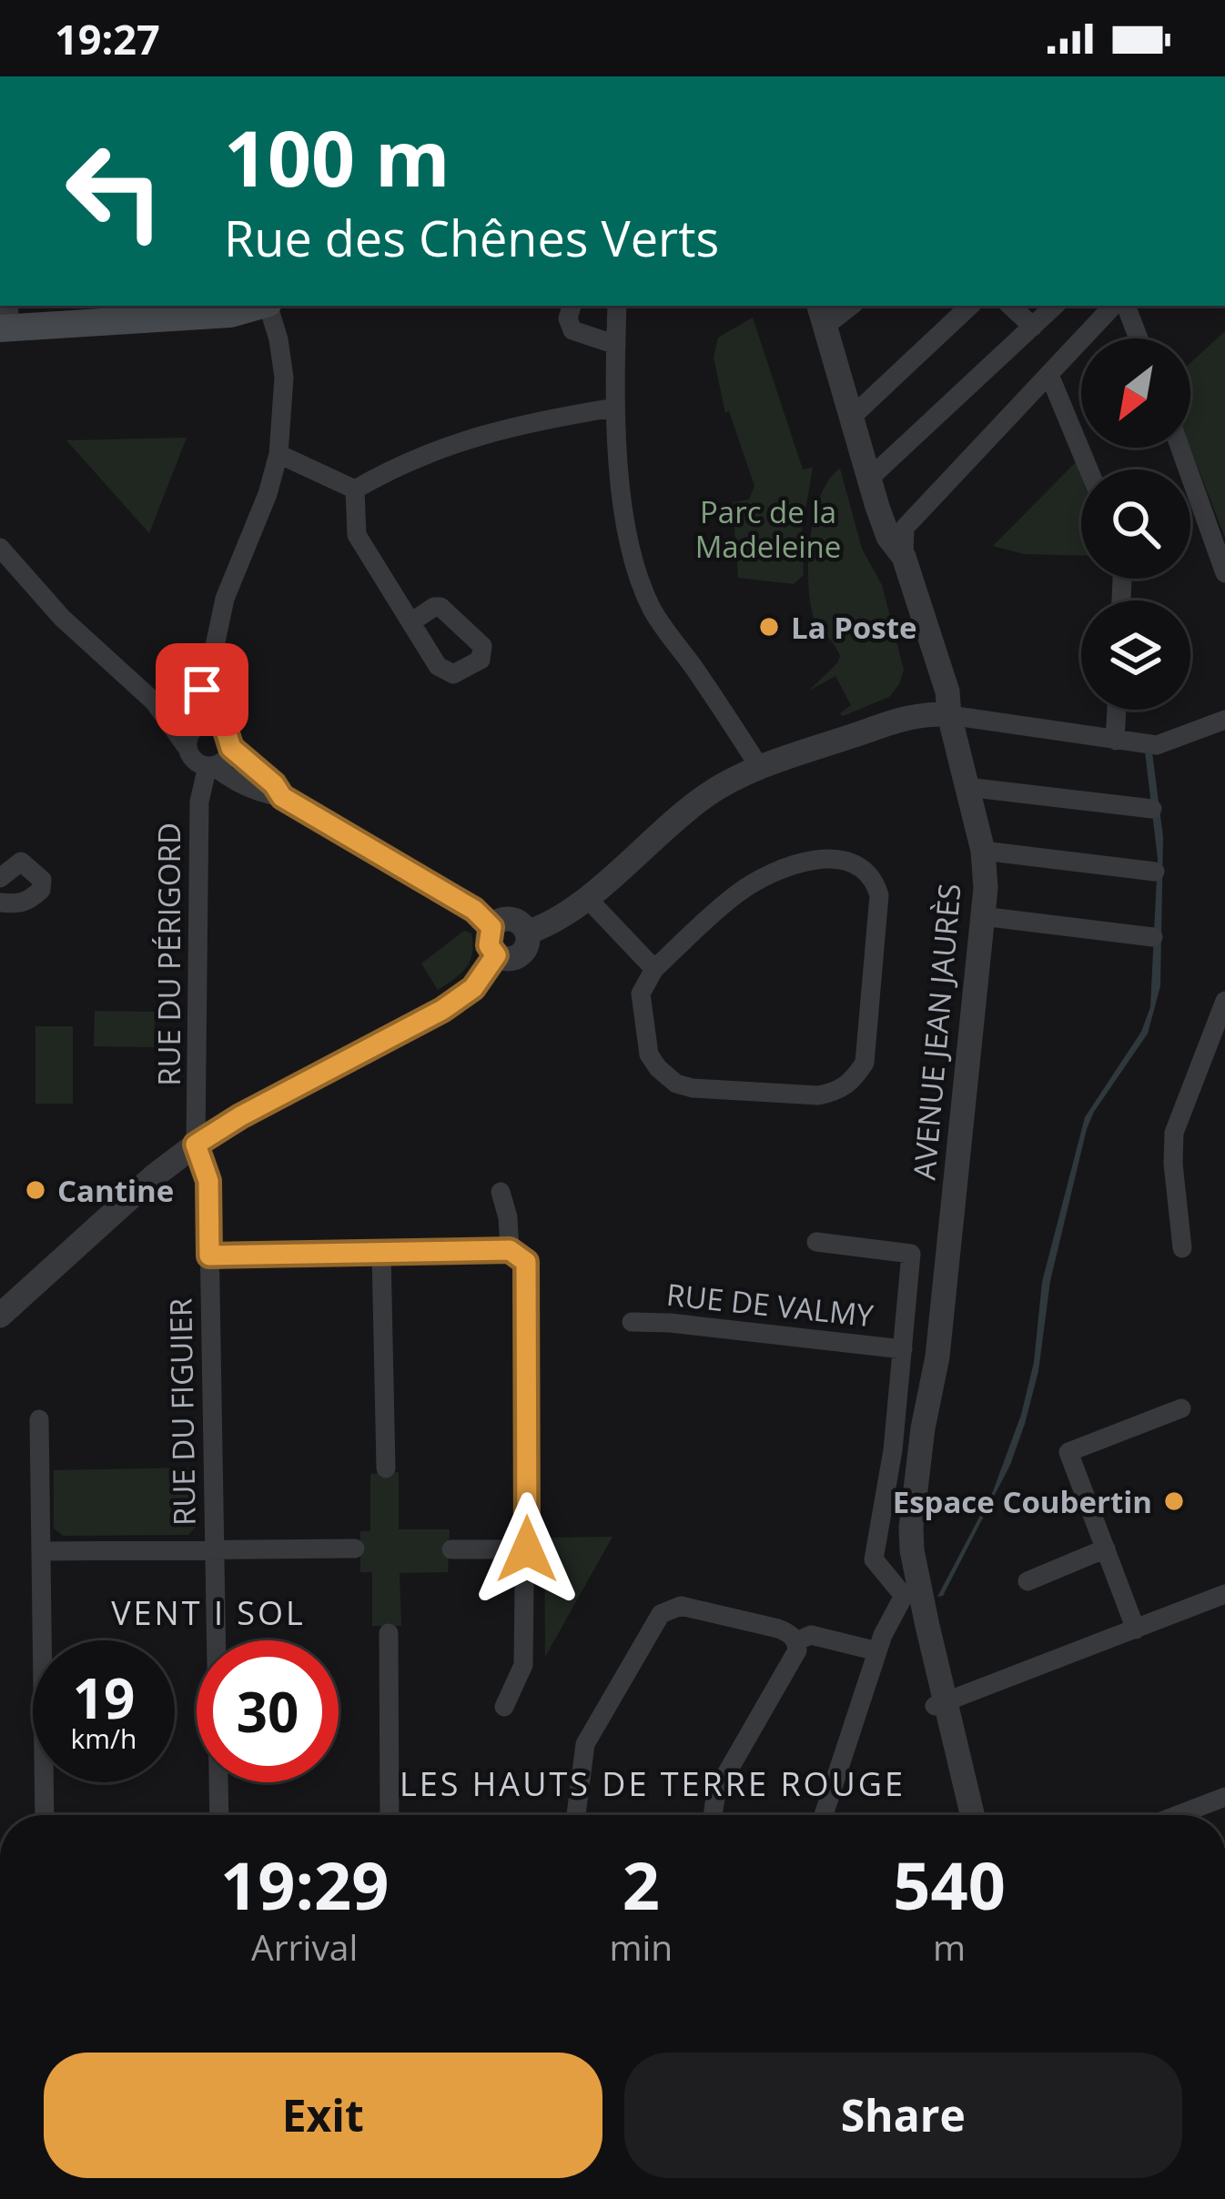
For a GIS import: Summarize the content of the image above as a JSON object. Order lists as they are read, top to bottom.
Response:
{
  "streets": {
    "street": [
      "RUE DU PÉRIGORD",
      "AVENUE JEAN JAURÈS",
      "RUE DE VALMY",
      "RUE DU FIGUIER"
    ]
  },
  "crossings": [
    ["RUE DU PÉRIGORD", "RUE DU FIGUIER"],
    ["AVENUE JEAN JAURÈS", "RUE DE VALMY"]
  ],
  "districts": ["VENT I SOL", "LES HAUTS DE TERRE ROUGE"],
  "parks": ["Parc de la Madeleine"],
  "places": ["La Poste", "Cantine", "Espace Coubertin"],
  "north": "bottom left",
  "page": {
    "status": "19:27",
    "turn": ["100 m", "Rue des Chênes Verts"],
    "speed": "19 km/h",
    "limit": "30",
    "eta": [
      "19:29",
      "Arrival",
      "2",
      "min",
      "540",
      "m"
    ],
    "buttons": ["Exit", "Share"]
  }
}
